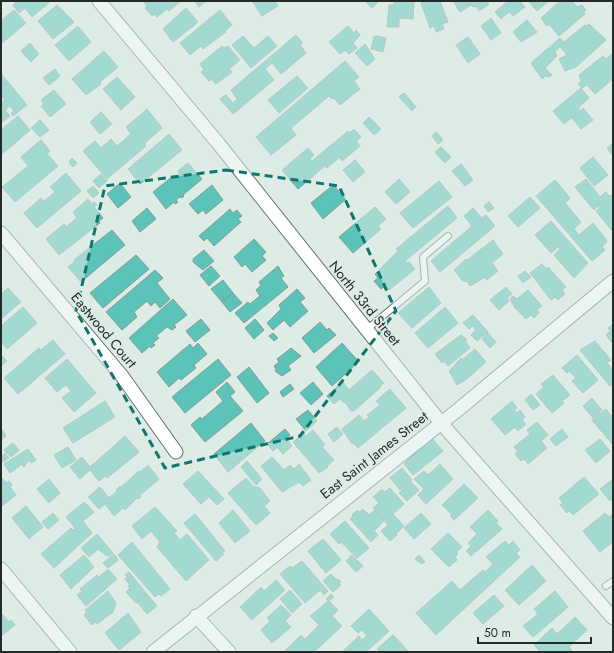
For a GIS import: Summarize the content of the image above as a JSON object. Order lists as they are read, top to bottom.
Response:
{
  "streets": {
    "street": ["North 33rd Street", "Eastwood Court", "East Saint James Street"]
  },
  "crossings": [
    ["North 33rd Street", "East Saint James Street"]
  ],
  "scale_bar": "50 m"
}
